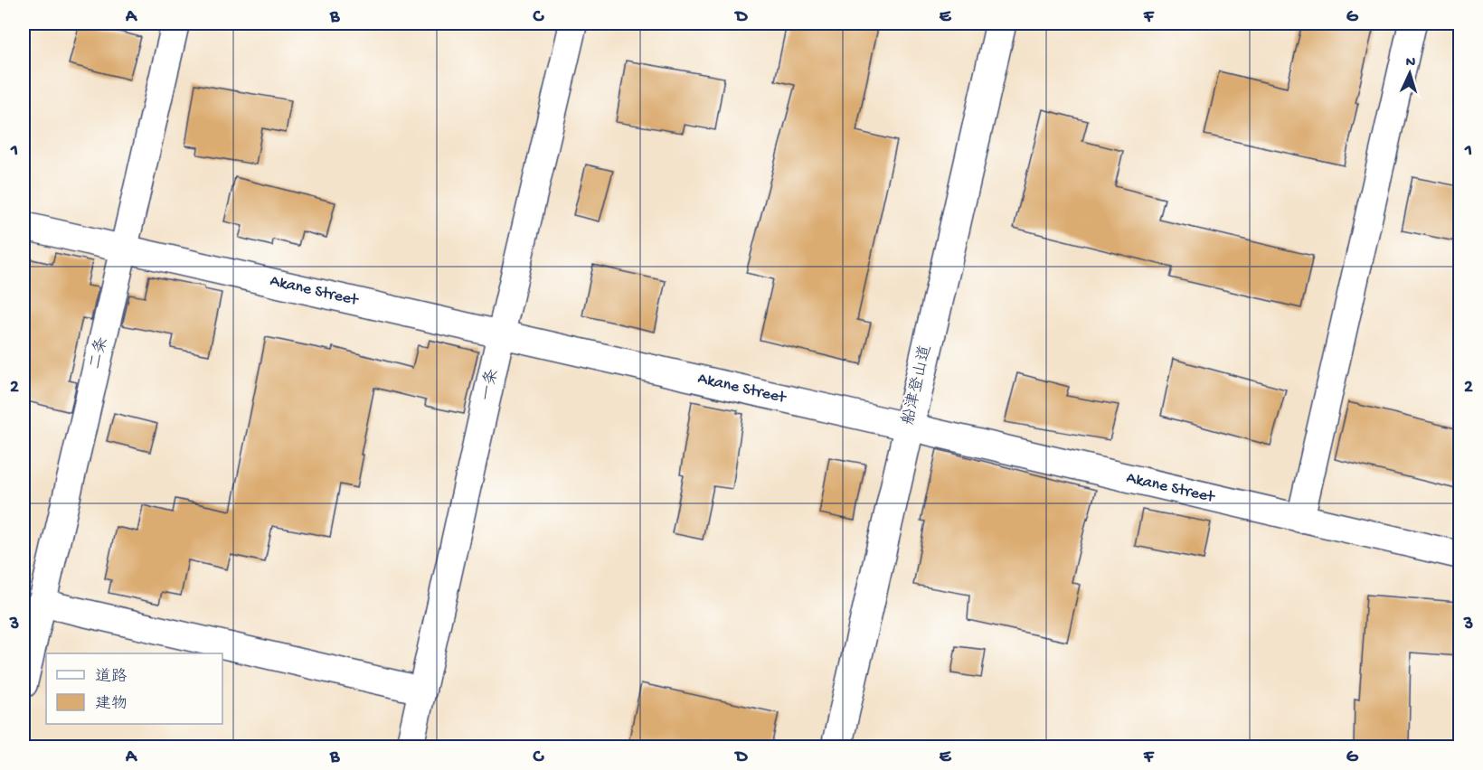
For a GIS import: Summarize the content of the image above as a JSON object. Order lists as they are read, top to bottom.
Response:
{
  "streets": {
    "street": [
      "Akane Street",
      "二条",
      "一条",
      "船津登山道"
    ]
  },
  "crossings": [
    ["Akane Street", "二条"],
    ["Akane Street", "一条"],
    ["Akane Street", "船津登山道"]
  ],
  "legend": ["道路", "建物"],
  "north": "top",
  "grid": {
    "columns": [
      "A",
      "B",
      "C",
      "D",
      "E",
      "F",
      "G"
    ],
    "rows": ["1", "2", "3"]
  }
}
